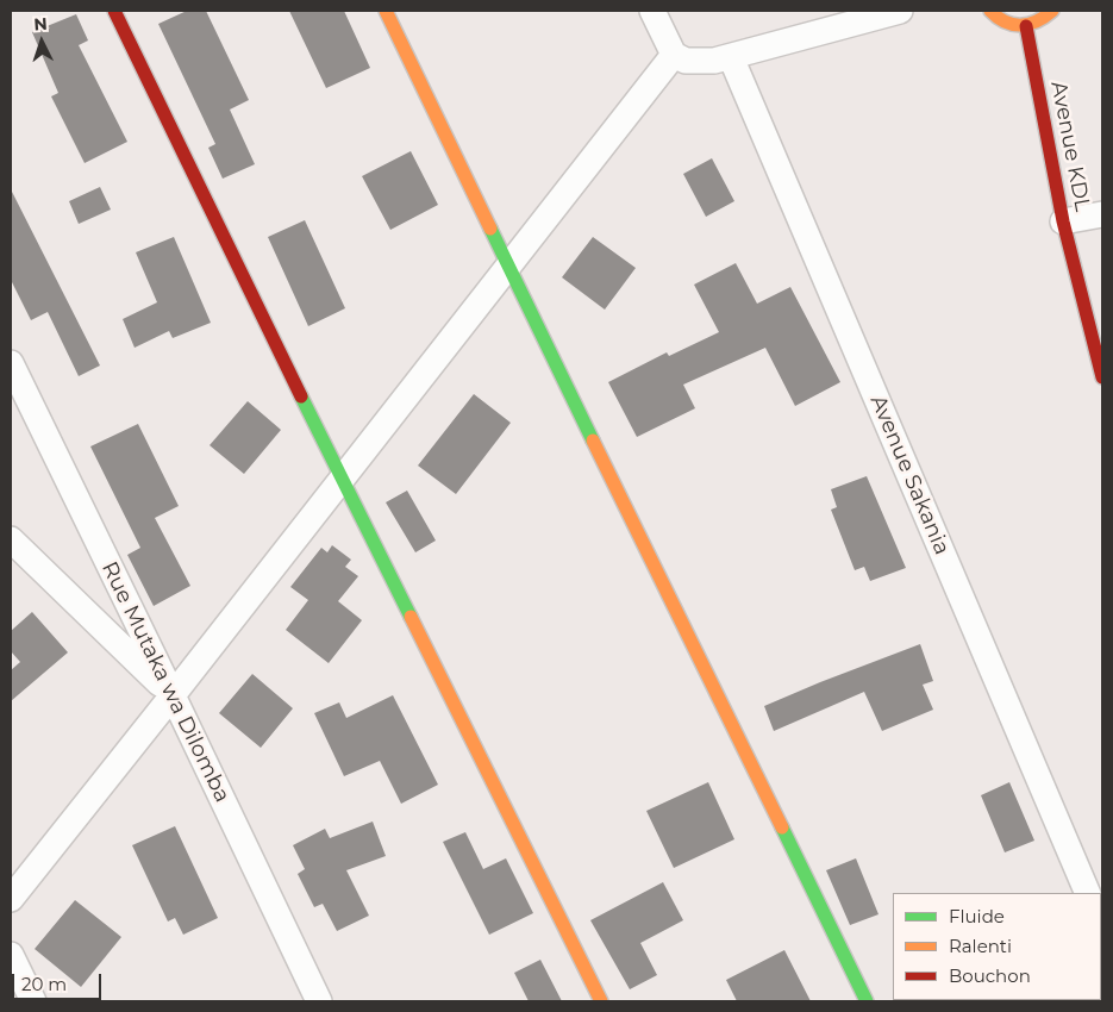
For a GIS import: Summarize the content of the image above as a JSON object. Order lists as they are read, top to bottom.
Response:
{
  "streets": {
    "street": ["Avenue KDL", "Avenue Sakania", "Rue Mutaka wa Dilomba"]
  },
  "legend": ["Fluide", "Ralenti", "Bouchon"],
  "scale_bar": "20 m",
  "north": "top"
}
